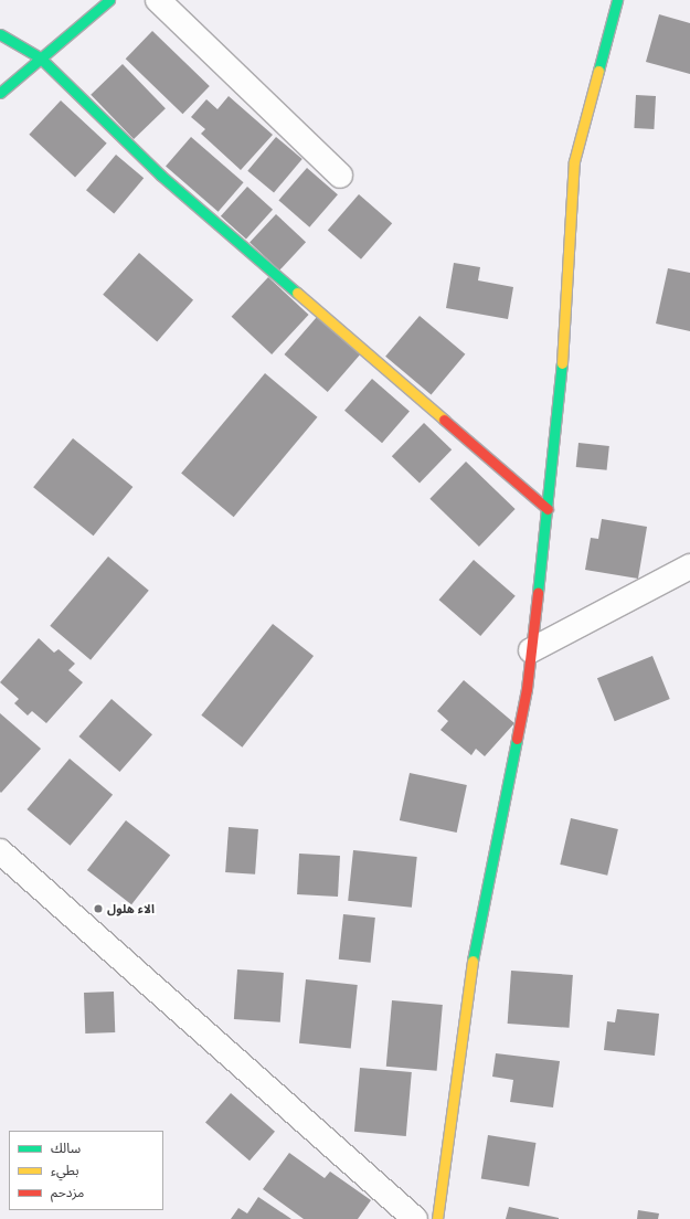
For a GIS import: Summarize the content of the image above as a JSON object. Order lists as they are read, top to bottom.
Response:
{
  "places": ["الاء هلول"],
  "legend": ["سالك", "بطيء", "مزدحم"]
}
